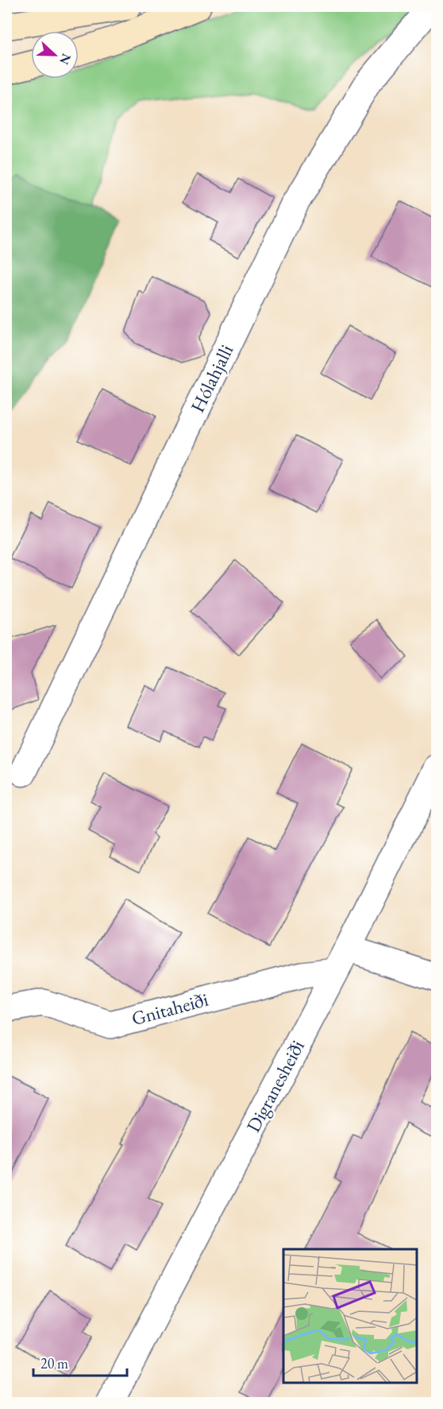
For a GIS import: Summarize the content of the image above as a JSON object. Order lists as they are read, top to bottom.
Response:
{
  "streets": {
    "street": ["Hólahjalli", "Gnitaheiði", "Digranesheiði"]
  },
  "crossings": [
    ["Gnitaheiði", "Digranesheiði"]
  ],
  "scale_bar": "20 m",
  "north": "right"
}
